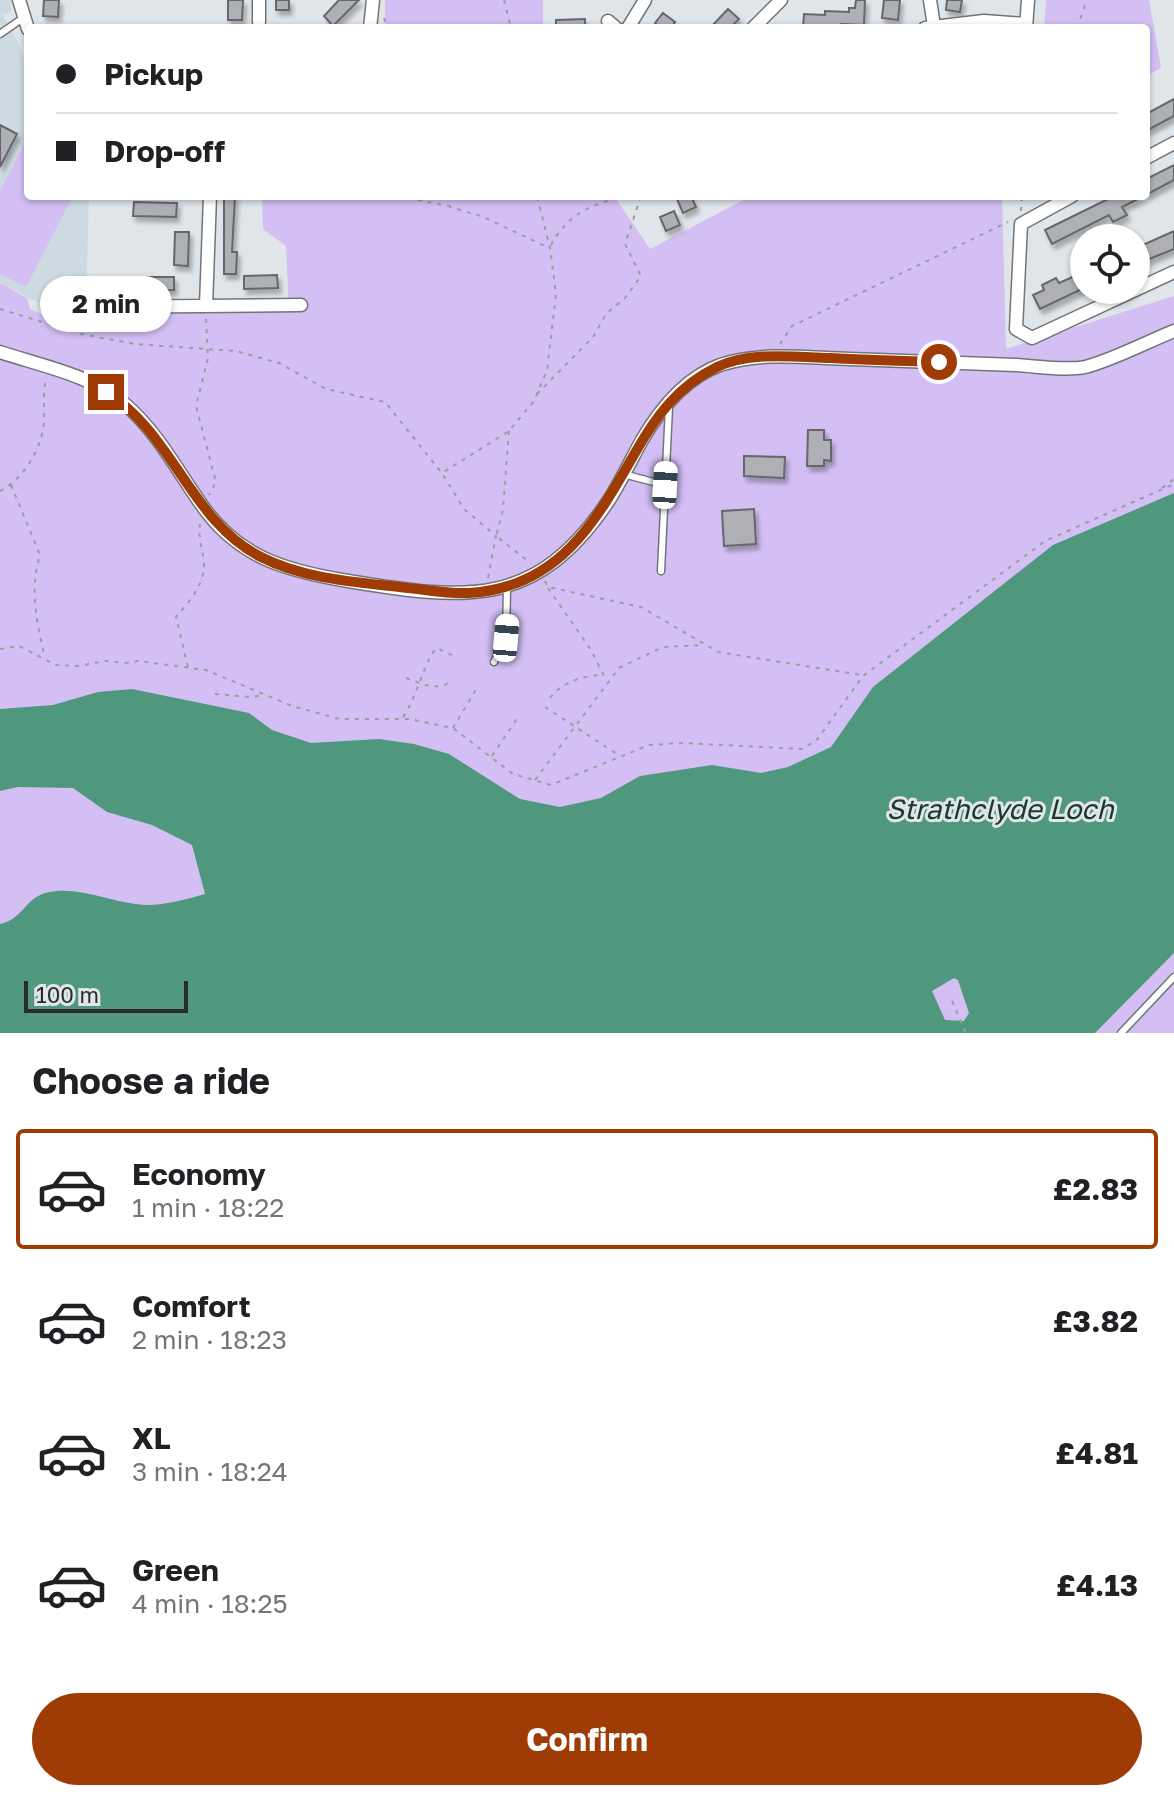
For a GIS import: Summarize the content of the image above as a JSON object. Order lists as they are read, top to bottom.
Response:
{
  "water": ["Strathclyde Loch"],
  "scale_bar": "100 m",
  "page": {
    "banner": ["Pickup", "Drop-off"],
    "bubble": "2 min",
    "scale": "100 m",
    "heading": "Choose a ride",
    "list": [
      {
        "name": "Economy",
        "note": "1 min · 18:22",
        "value": "£2.83"
      },
      {
        "name": "Comfort",
        "note": "2 min · 18:23",
        "value": "£3.82"
      },
      {
        "name": "XL",
        "note": "3 min · 18:24",
        "value": "£4.81"
      },
      {
        "name": "Green",
        "note": "4 min · 18:25",
        "value": "£4.13"
      }
    ],
    "buttons": "Confirm"
  }
}
